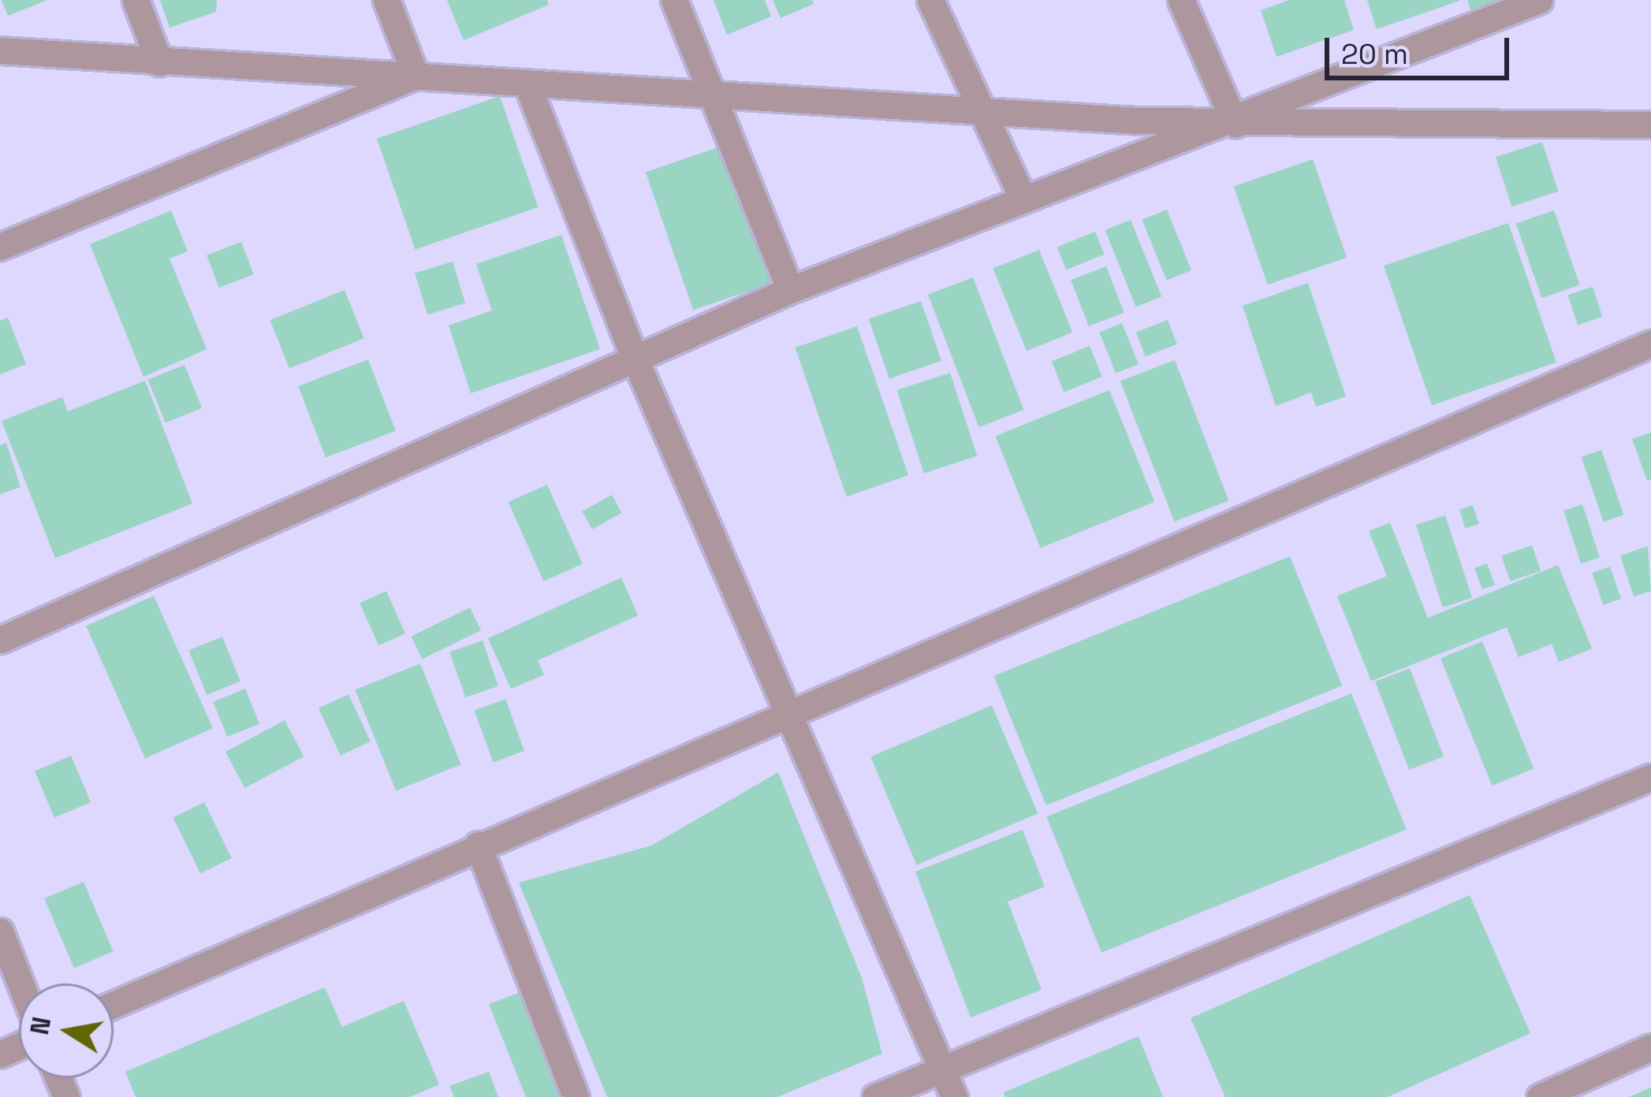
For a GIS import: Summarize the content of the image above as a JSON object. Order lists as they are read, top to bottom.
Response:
{
  "scale_bar": "20 m",
  "north": "left"
}
